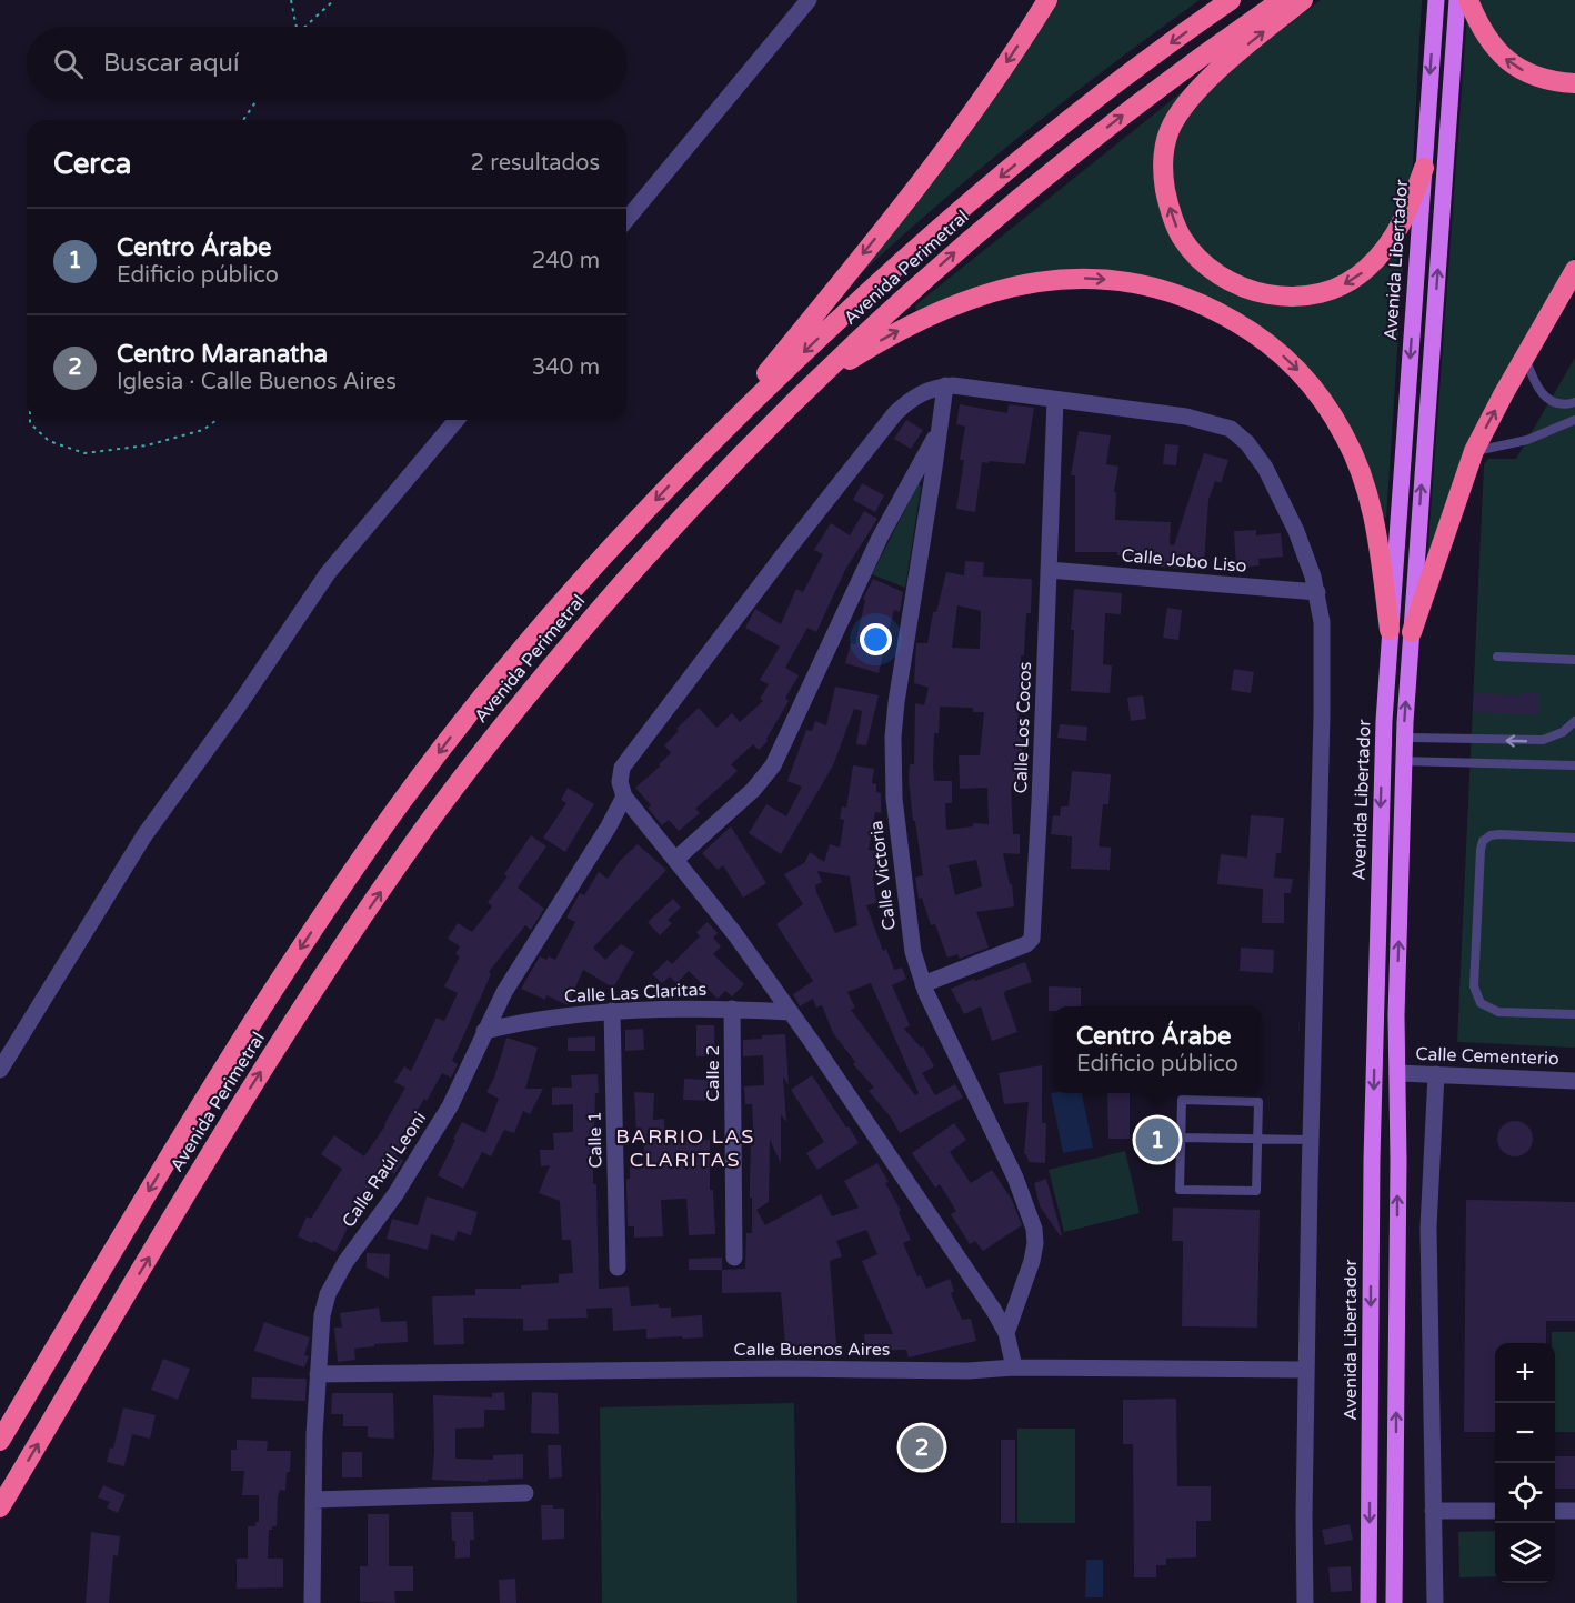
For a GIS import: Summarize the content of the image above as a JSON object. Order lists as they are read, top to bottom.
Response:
{
  "streets": {
    "highway": ["Avenida Perimetral"],
    "main road": ["Avenida Libertador"],
    "street": [
      "Calle Jobo Liso",
      "Calle Los Cocos",
      "Calle Victoria",
      "Calle Las Claritas",
      "Calle Cementerio",
      "Calle 2",
      "Calle 1",
      "Calle Raúl Leoni",
      "Calle Buenos Aires"
    ]
  },
  "crossings": [
    ["Calle Jobo Liso", "Calle Los Cocos"],
    ["Calle Los Cocos", "Calle Victoria"],
    ["Calle Las Claritas", "Calle 2"],
    ["Calle Las Claritas", "Calle 1"],
    ["Calle Las Claritas", "Calle Raúl Leoni"],
    ["Calle Raúl Leoni", "Calle Buenos Aires"]
  ],
  "districts": ["BARRIO LAS CLARITAS"],
  "page": {
    "search": "Buscar aquí",
    "heading": ["Cerca", "2 resultados"],
    "list": [
      {
        "mark": "1",
        "name": "Centro Árabe",
        "note": "Edificio público",
        "value": "240 m"
      },
      {
        "mark": "2",
        "name": "Centro Maranatha",
        "note": "Iglesia · Calle Buenos Aires",
        "value": "340 m"
      }
    ],
    "popup": ["Centro Árabe", "Edificio público"],
    "pins": ["1", "2"],
    "map_buttons": ["+", "−"]
  }
}
